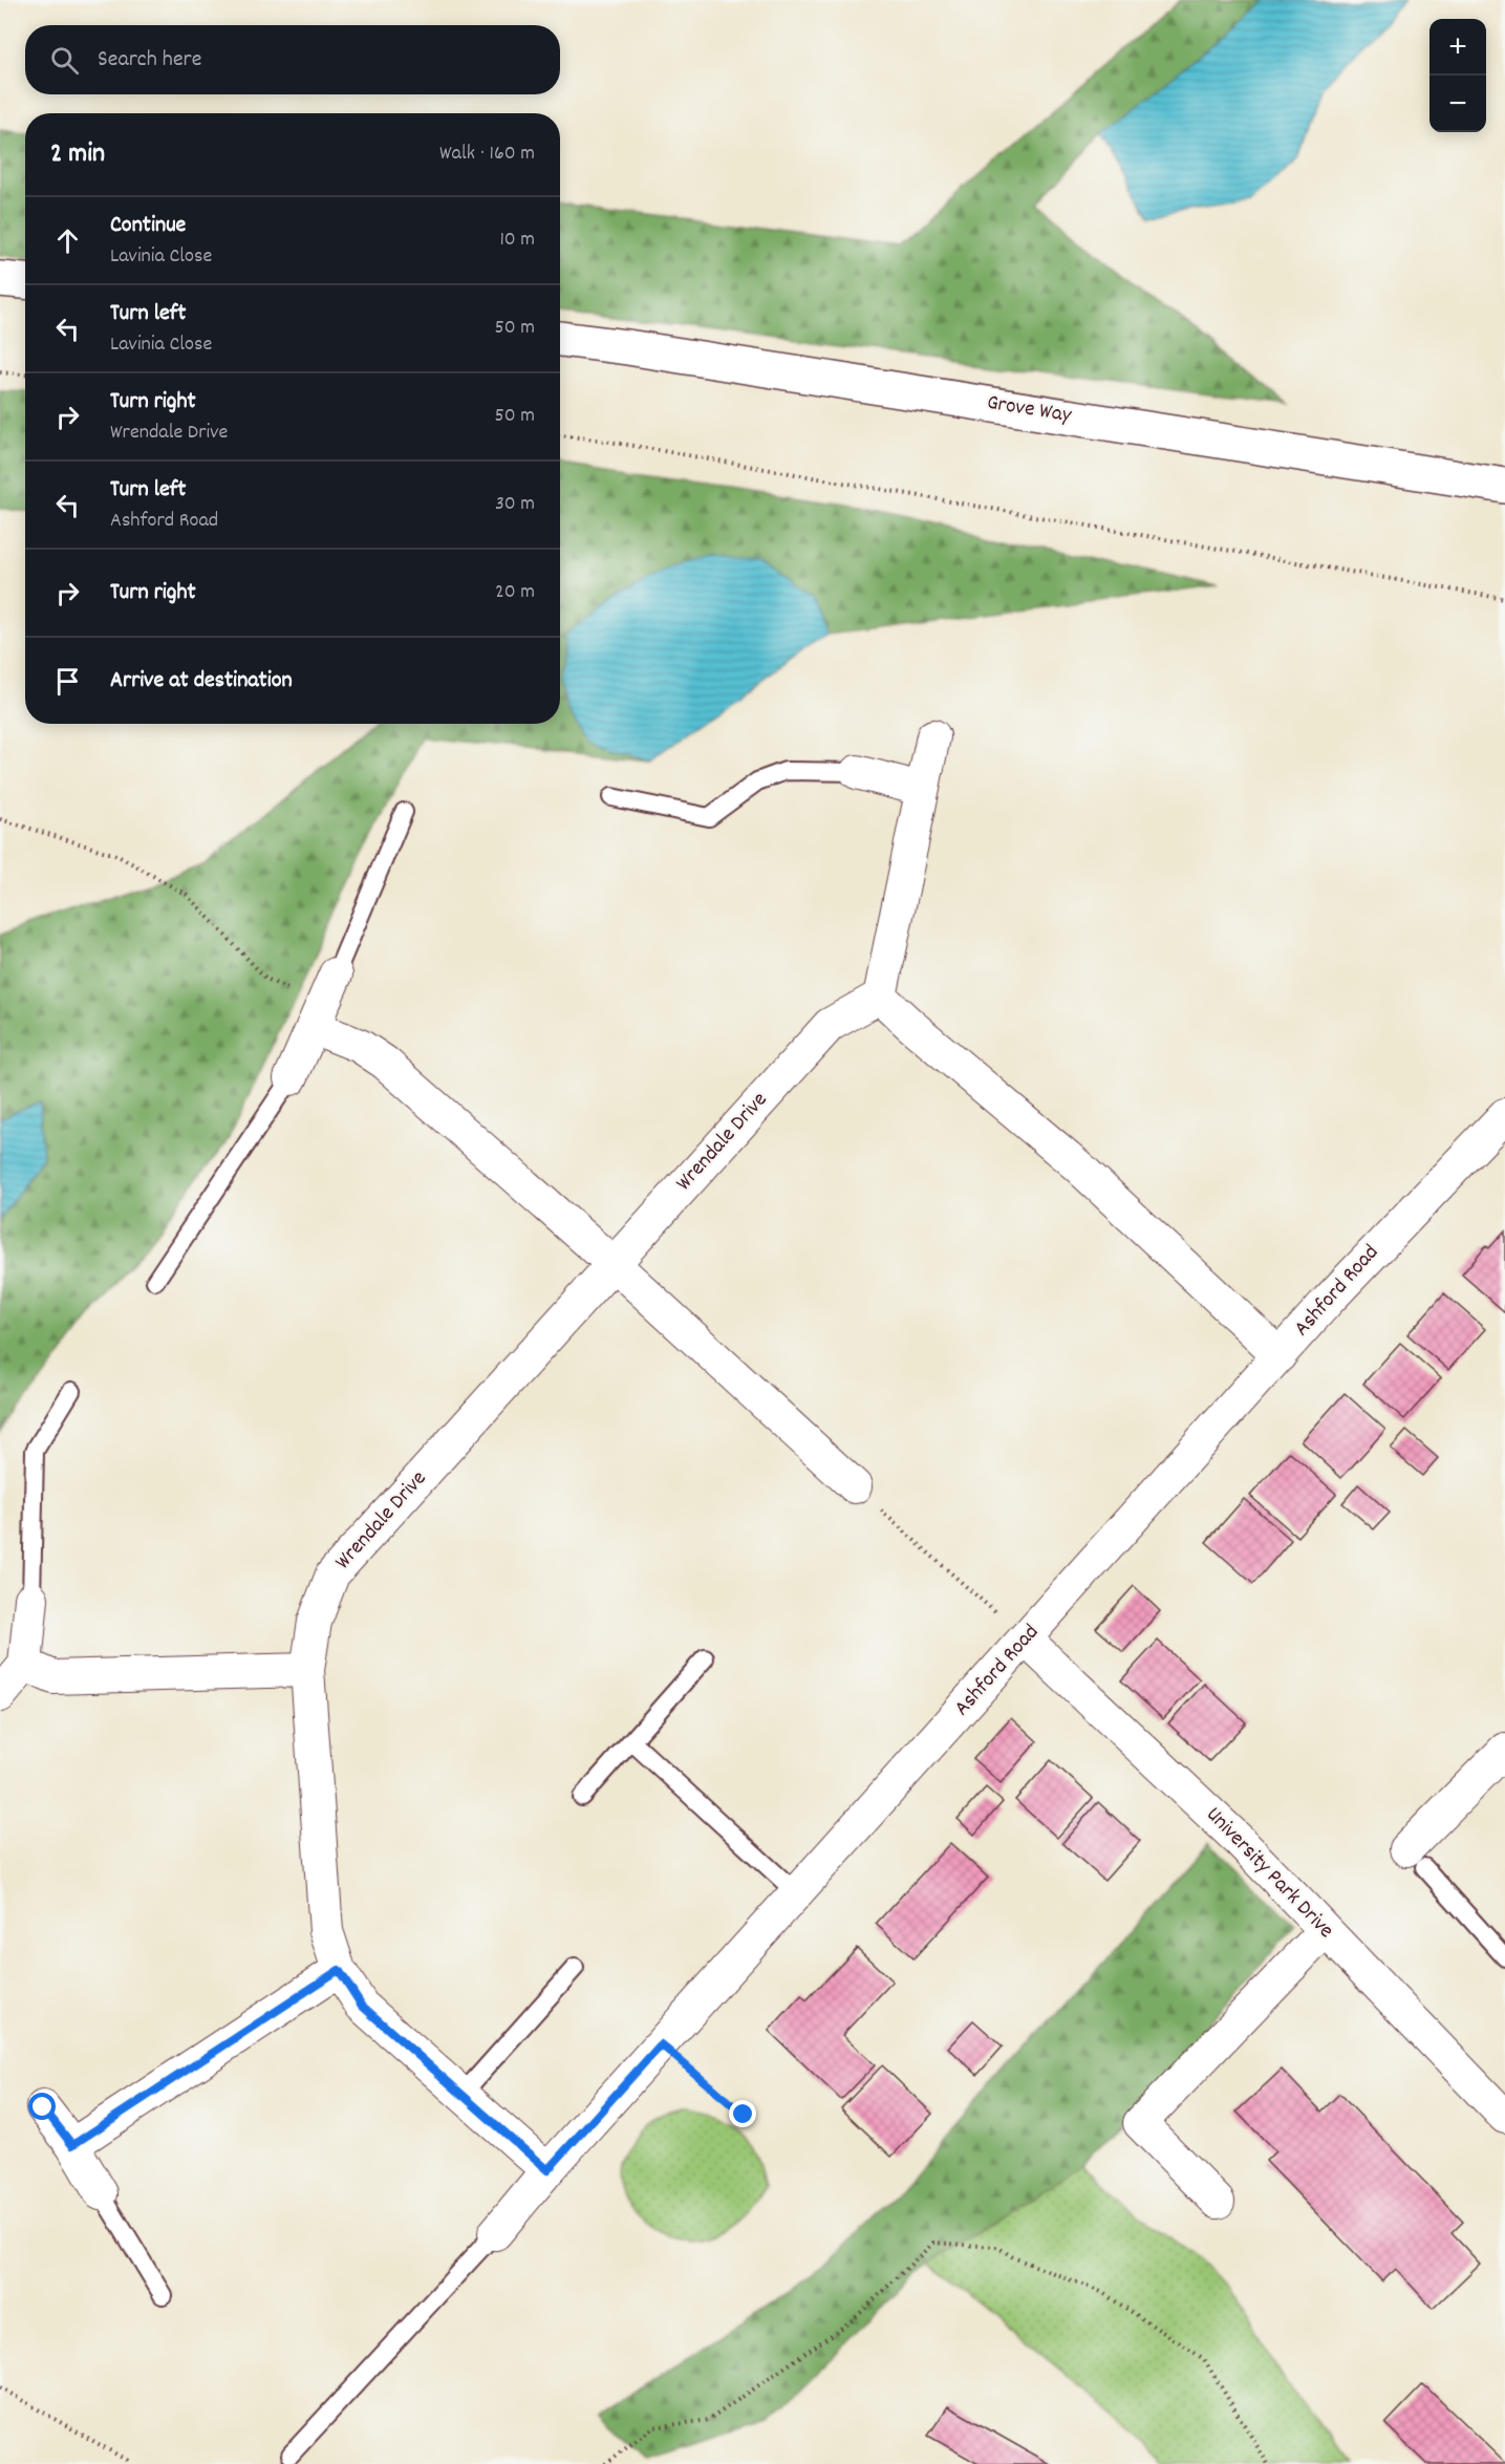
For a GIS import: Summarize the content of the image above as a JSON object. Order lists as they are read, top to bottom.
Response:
{
  "streets": {
    "highway": ["Grove Way"],
    "street": ["Wrendale Drive", "Ashford Road", "University Park Drive"]
  },
  "crossings": [
    ["Wrendale Drive", "Ashford Road"],
    ["Ashford Road", "University Park Drive"]
  ],
  "page": {
    "map_buttons": ["+", "−"],
    "search": "Search here",
    "heading": ["2 min", "Walk · 160 m"],
    "list": [
      ["Continue", "Lavinia Close", "10 m"],
      ["Turn left", "Lavinia Close", "50 m"],
      ["Turn right", "Wrendale Drive", "50 m"],
      ["Turn left", "Ashford Road", "30 m"],
      ["Turn right", "20 m"],
      "Arrive at destination"
    ]
  }
}
